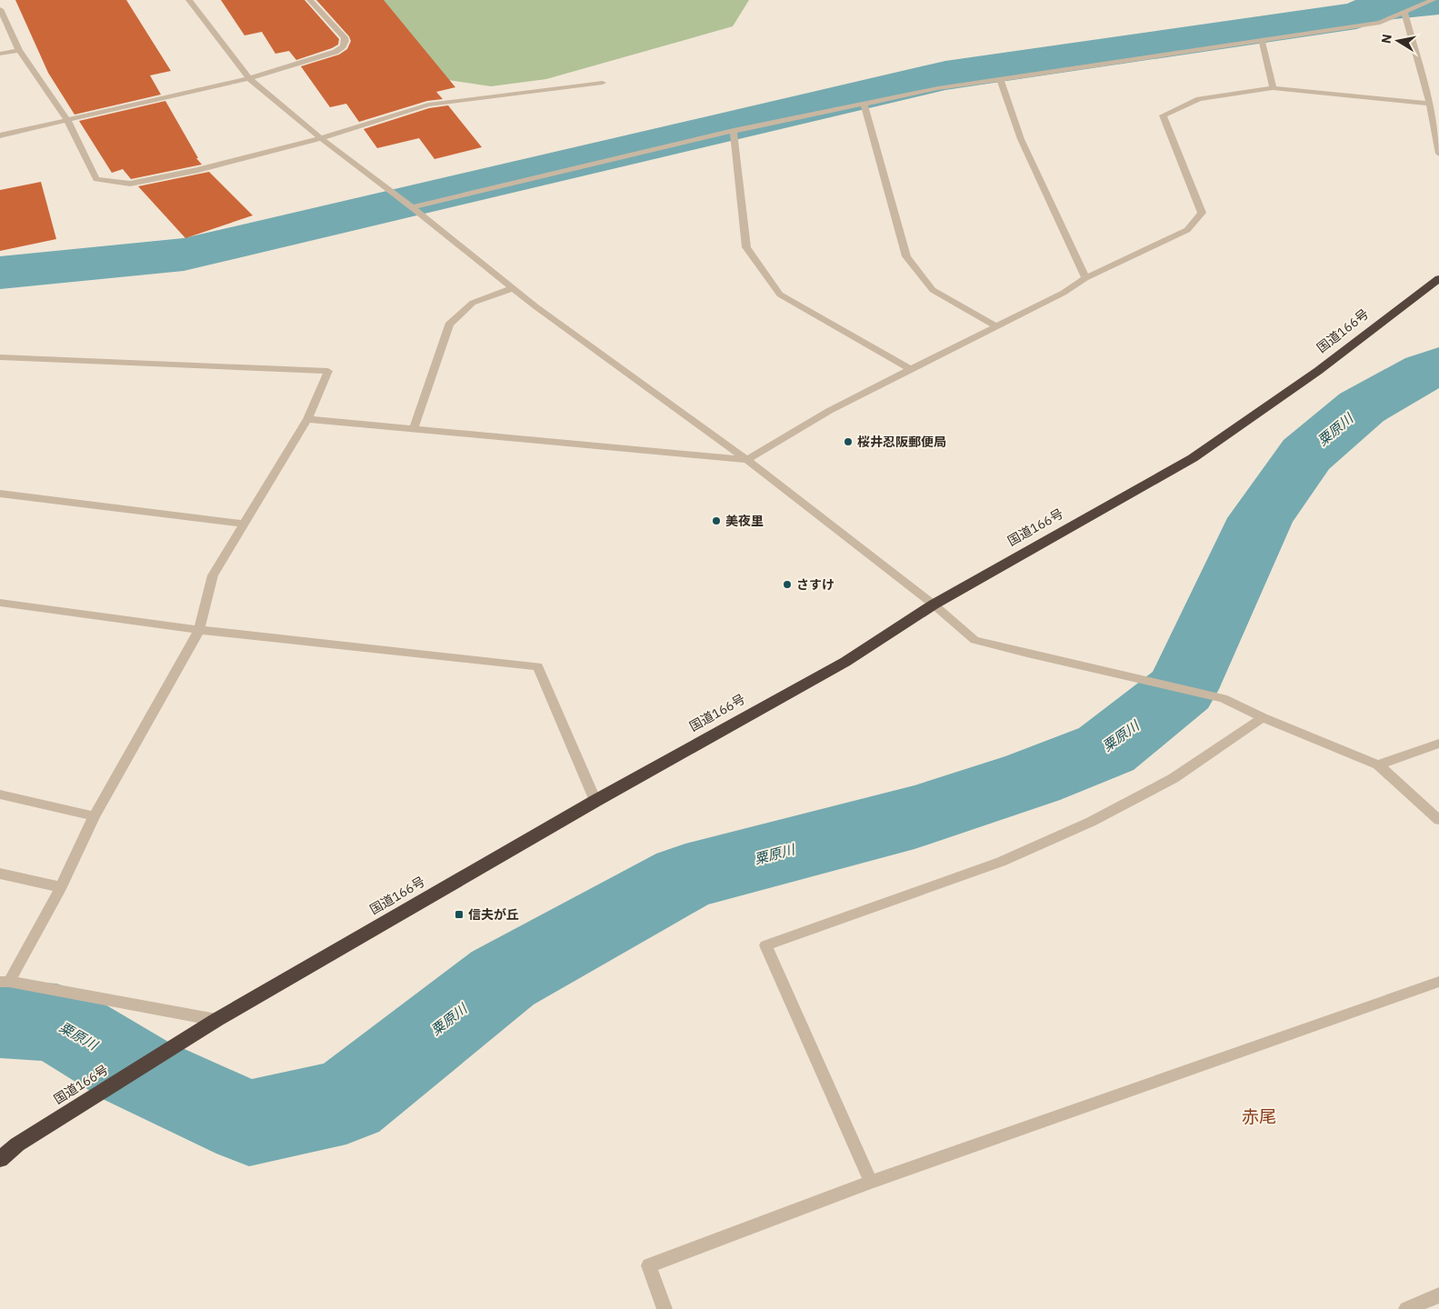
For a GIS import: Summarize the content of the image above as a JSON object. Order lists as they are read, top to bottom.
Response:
{
  "streets": {
    "highway": ["国道166号"]
  },
  "districts": ["赤尾"],
  "water": ["粟原川"],
  "places": {
    "other": ["桜井忍阪郵便局", "美夜里", "さすけ"],
    "transit": ["信夫が丘"]
  },
  "north": "left"
}
